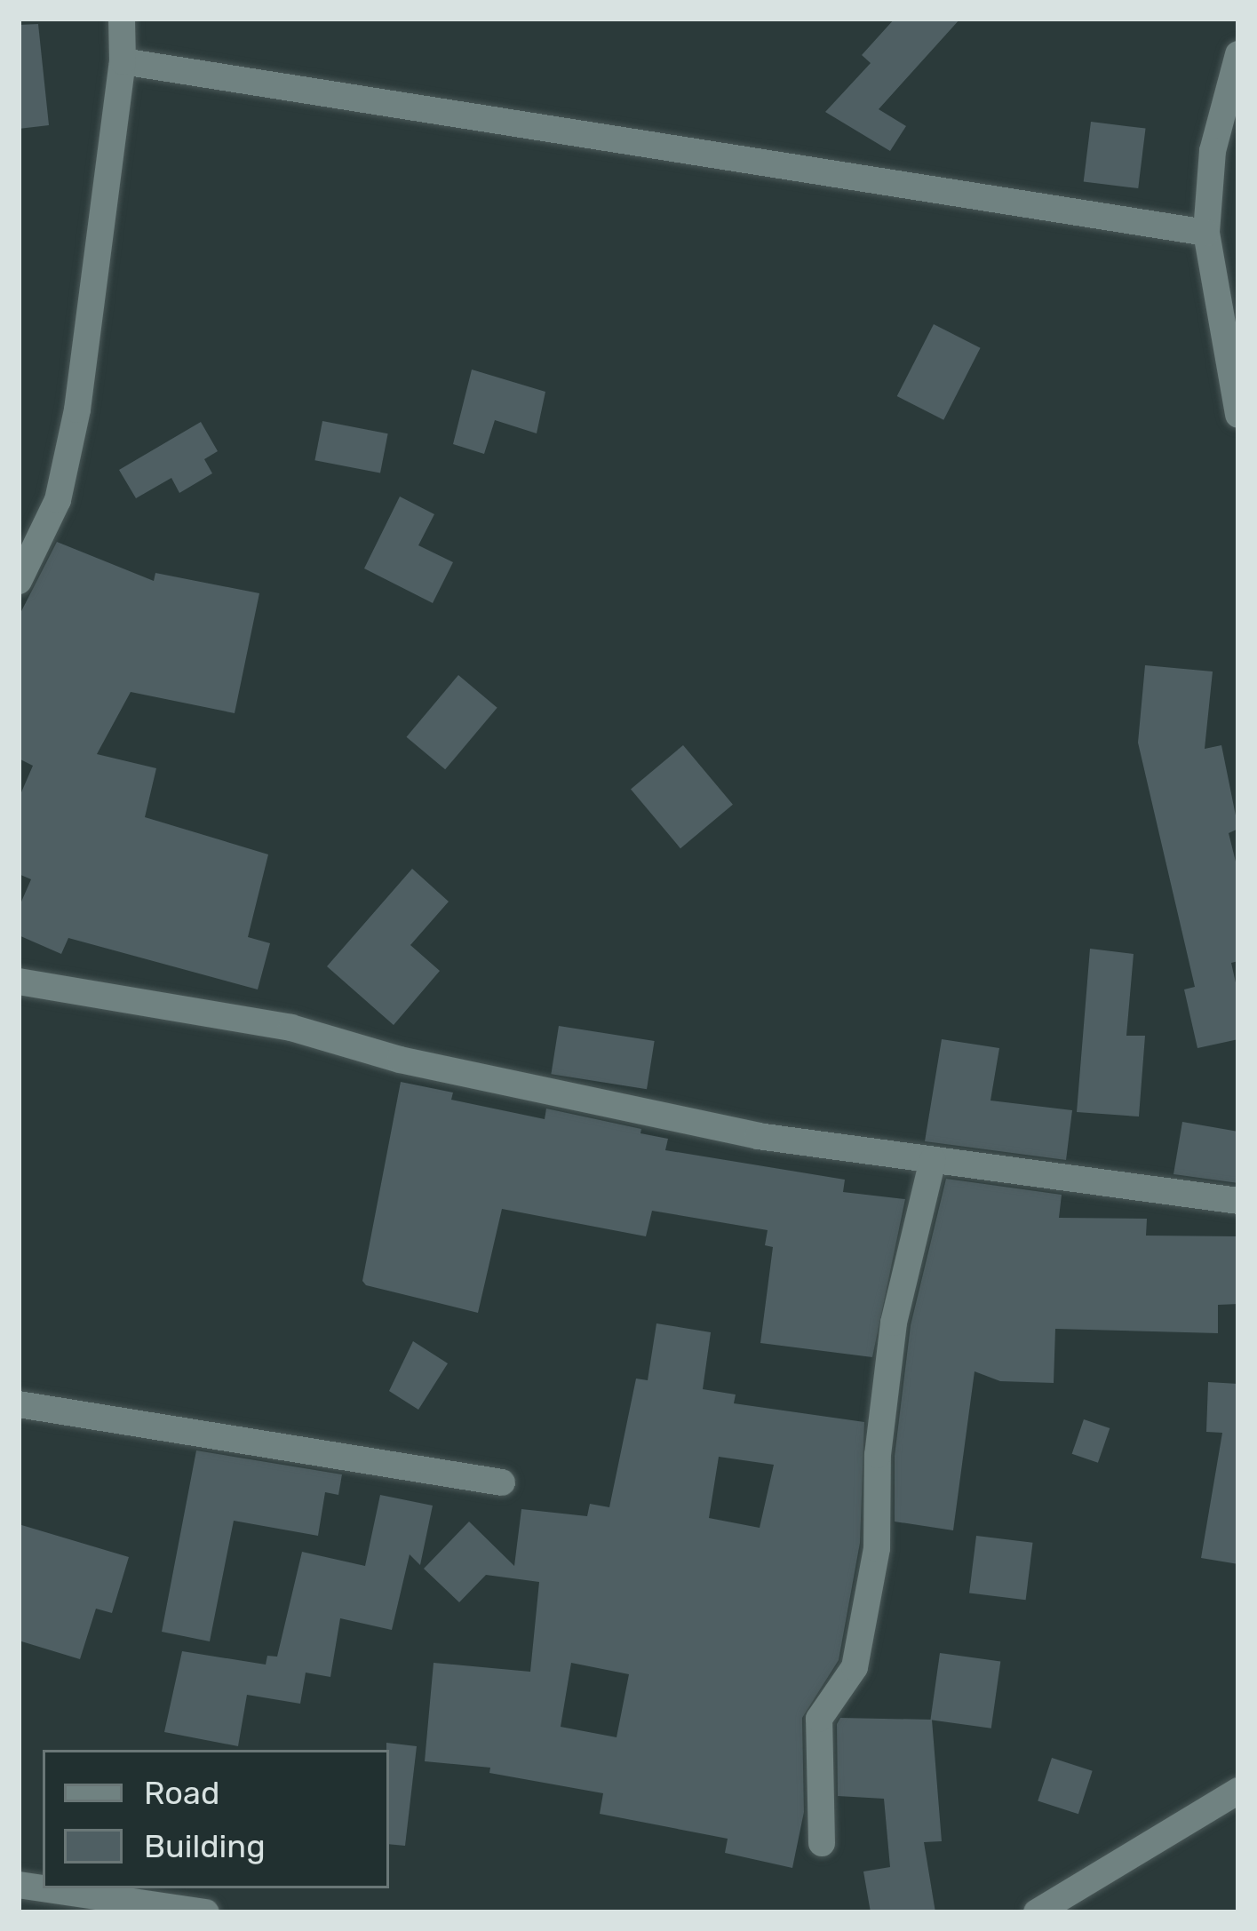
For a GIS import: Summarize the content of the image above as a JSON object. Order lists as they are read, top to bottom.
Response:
{
  "legend": ["Road", "Building"]
}
